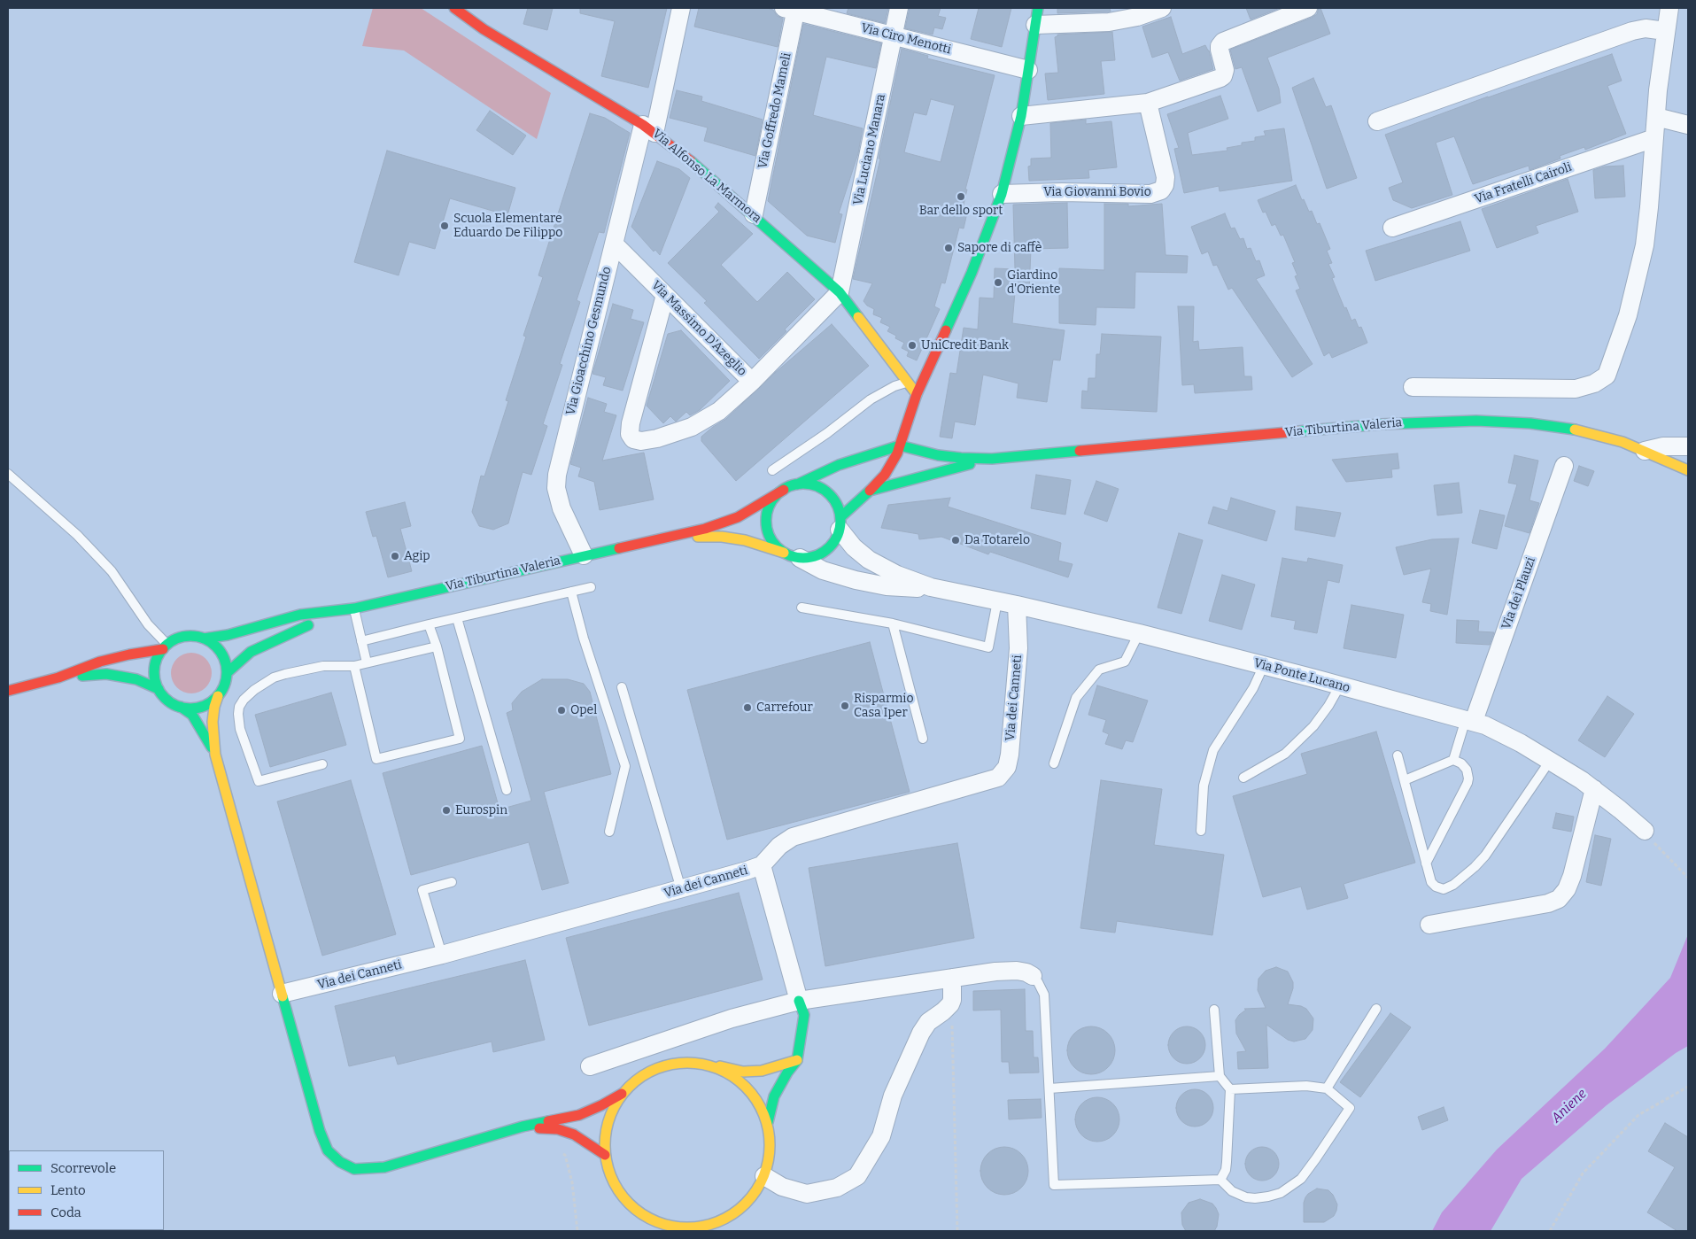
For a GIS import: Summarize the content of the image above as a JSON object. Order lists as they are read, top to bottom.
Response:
{
  "streets": {
    "main road": ["Via Alfonso La Marmora", "Via Tiburtina Valeria"],
    "street": [
      "Via Ciro Menotti",
      "Via Goffredo Mameli",
      "Via Luciano Manara",
      "Via Fratelli Cairoli",
      "Via Giovanni Bovio",
      "Via Massimo D'Azeglio",
      "Via Gioacchino Gesmundo",
      "Via dei Plauzi",
      "Via Ponte Lucano",
      "Via dei Canneti"
    ]
  },
  "crossings": [
    ["Via Ciro Menotti", "Via Goffredo Mameli"],
    ["Via Ciro Menotti", "Via Luciano Manara"],
    ["Via Goffredo Mameli", "Via Alfonso La Marmora"],
    ["Via Luciano Manara", "Via Alfonso La Marmora"],
    ["Via Luciano Manara", "Via Massimo D'Azeglio"],
    ["Via Alfonso La Marmora", "Via Massimo D'Azeglio"],
    ["Via Alfonso La Marmora", "Via Gioacchino Gesmundo"],
    ["Via Massimo D'Azeglio", "Via Gioacchino Gesmundo"],
    ["Via Gioacchino Gesmundo", "Via Tiburtina Valeria"],
    ["Via Tiburtina Valeria", "Via Ponte Lucano"],
    ["Via dei Plauzi", "Via Ponte Lucano"],
    ["Via Ponte Lucano", "Via dei Canneti"]
  ],
  "water": ["Aniene"],
  "places": [
    "Bar dello sport",
    "Scuola Elementare Eduardo De Filippo",
    "Sapore di caffè",
    "Giardino d'Oriente",
    "UniCredit Bank",
    "Da Totarelo",
    "Agip",
    "Risparmio Casa Iper",
    "Carrefour",
    "Opel",
    "Eurospin"
  ],
  "legend": ["Scorrevole", "Lento", "Coda"]
}
